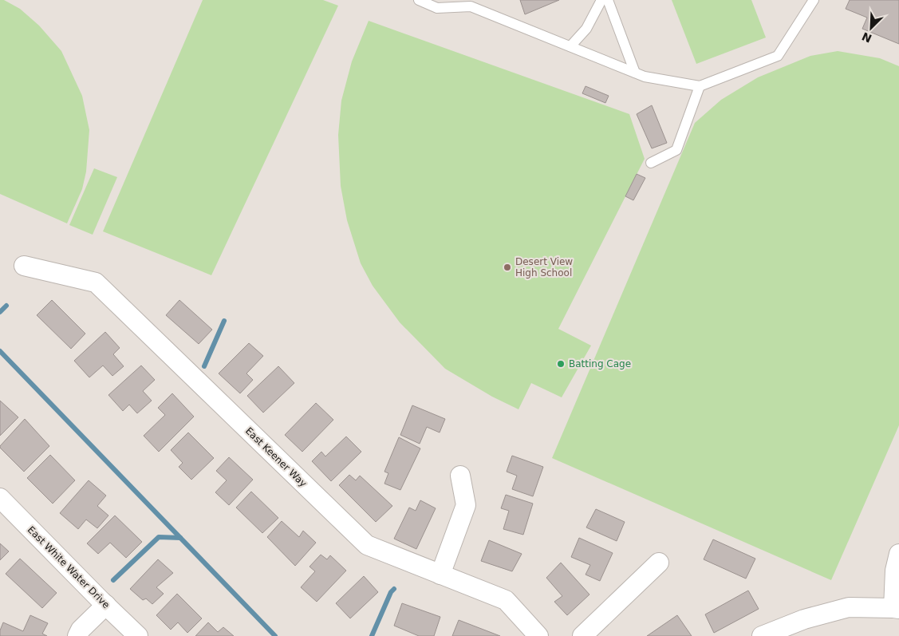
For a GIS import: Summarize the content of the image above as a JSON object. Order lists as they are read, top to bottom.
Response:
{
  "streets": {
    "street": ["East Keener Way", "East White Water Drive"]
  },
  "places": ["Desert View High School", "Batting Cage"],
  "north": "bottom left"
}
